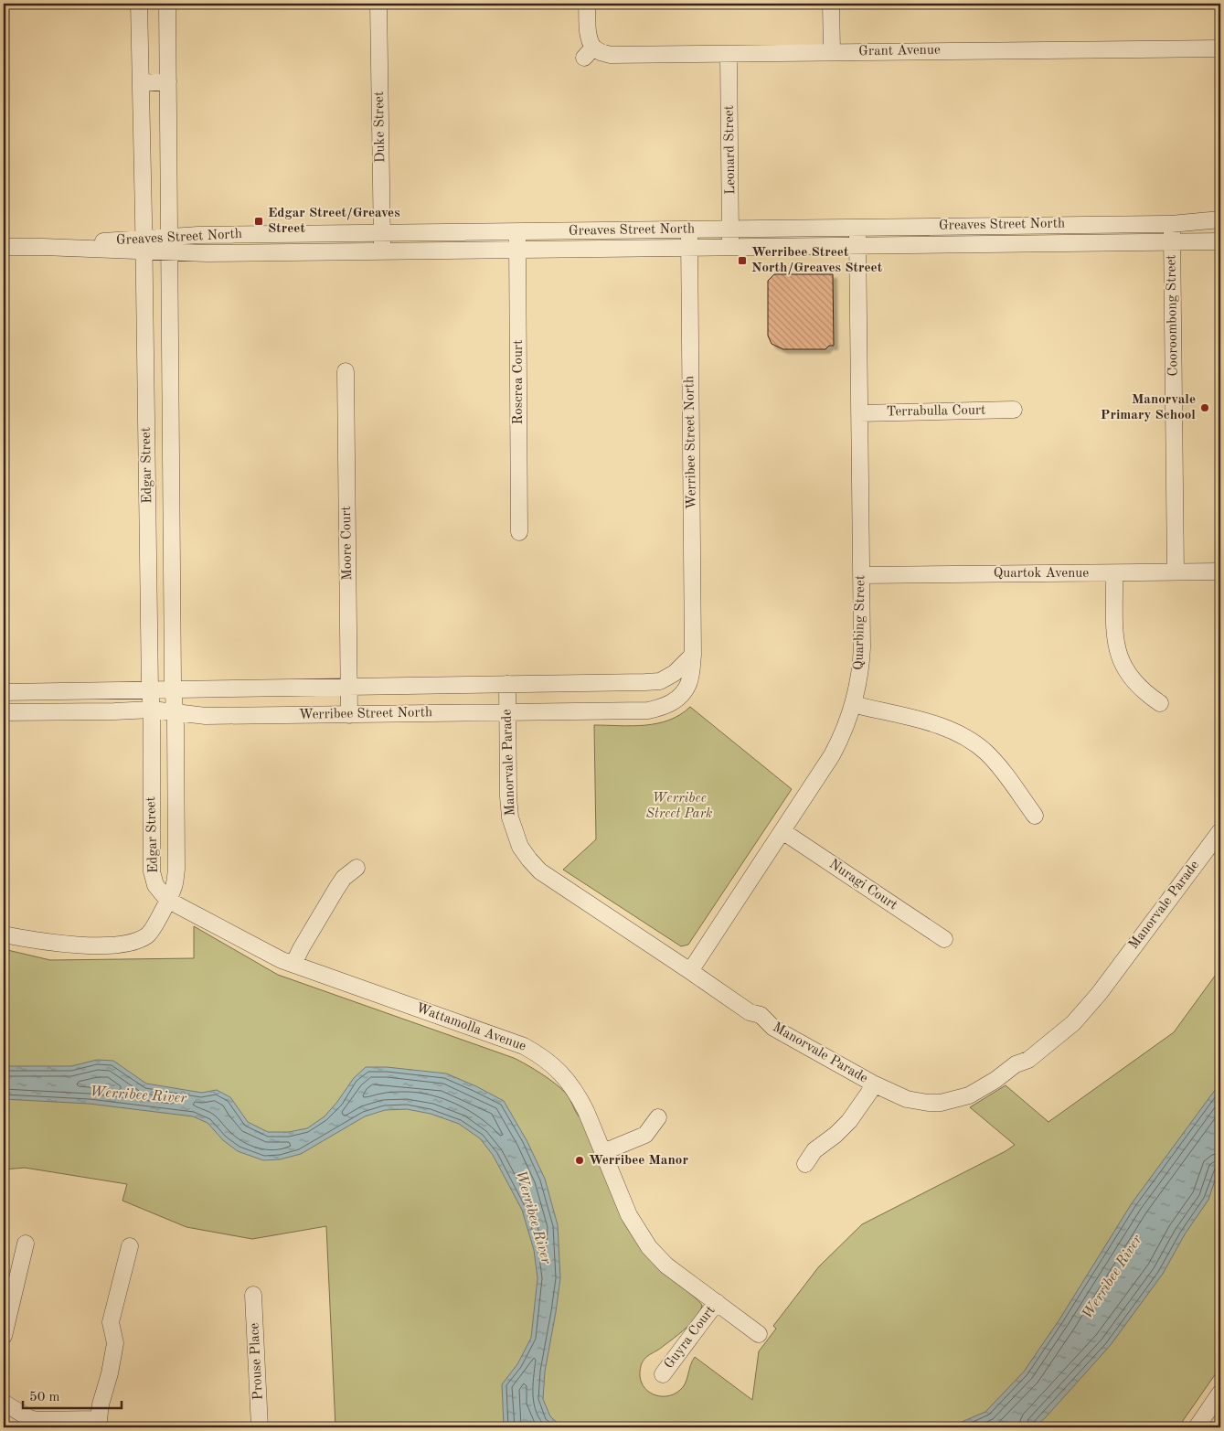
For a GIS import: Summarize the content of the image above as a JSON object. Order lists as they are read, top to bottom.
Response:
{
  "streets": {
    "street": [
      "Grant Avenue",
      "Duke Street",
      "Leonard Street",
      "Greaves Street North",
      "Cooroombong Street",
      "Roscrea Court",
      "Terrabulla Court",
      "Werribee Street North",
      "Edgar Street",
      "Moore Court",
      "Quartok Avenue",
      "Quarbing Street",
      "Manorvale Parade",
      "Nuragi Court",
      "Wattamolla Avenue",
      "Guyra Court",
      "Prouse Place"
    ]
  },
  "crossings": [
    ["Grant Avenue", "Leonard Street"],
    ["Duke Street", "Greaves Street North"],
    ["Leonard Street", "Greaves Street North"],
    ["Greaves Street North", "Cooroombong Street"],
    ["Greaves Street North", "Roscrea Court"],
    ["Greaves Street North", "Werribee Street North"],
    ["Greaves Street North", "Edgar Street"],
    ["Greaves Street North", "Quarbing Street"],
    ["Cooroombong Street", "Quartok Avenue"],
    ["Terrabulla Court", "Quarbing Street"],
    ["Werribee Street North", "Edgar Street"],
    ["Werribee Street North", "Moore Court"],
    ["Werribee Street North", "Manorvale Parade"],
    ["Edgar Street", "Wattamolla Avenue"],
    ["Quartok Avenue", "Quarbing Street"],
    ["Quarbing Street", "Manorvale Parade"],
    ["Quarbing Street", "Nuragi Court"],
    ["Wattamolla Avenue", "Guyra Court"]
  ],
  "water": ["Werribee River"],
  "parks": ["Werribee Street Park"],
  "places": {
    "transit": ["Edgar Street/Greaves Street", "Werribee Street North/Greaves Street"],
    "other": ["Manorvale Primary School", "Werribee Manor"]
  },
  "scale_bar": "50 m"
}
